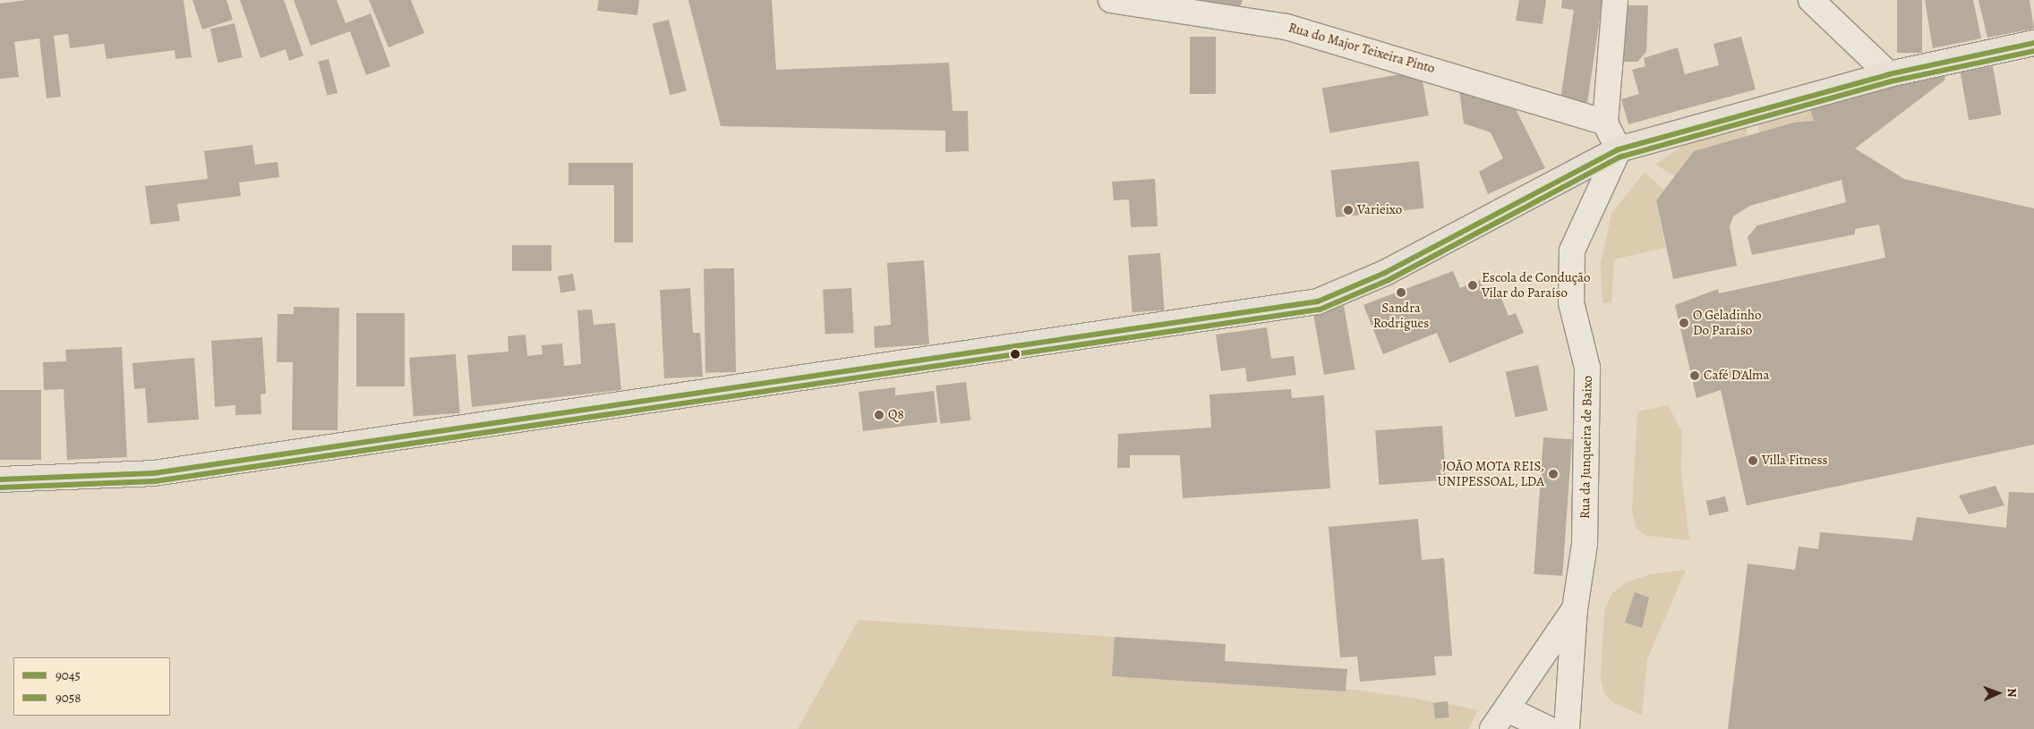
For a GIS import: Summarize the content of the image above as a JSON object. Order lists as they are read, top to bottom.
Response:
{
  "streets": {
    "street": ["Rua do Major Teixeira Pinto", "Rua da Junqueira de Baixo"]
  },
  "places": [
    "Varieixo",
    "Escola de Condução Vilar do Paraíso",
    "Sandra Rodrigues",
    "O Geladinho Do Paraíso",
    "Café D'Alma",
    "Q8",
    "Villa Fitness",
    "JOÃO MOTA REIS, UNIPESSOAL, LDA"
  ],
  "lines": ["transit line 9045", "transit line 9058"],
  "legend": ["9045", "9058"],
  "north": "right"
}
